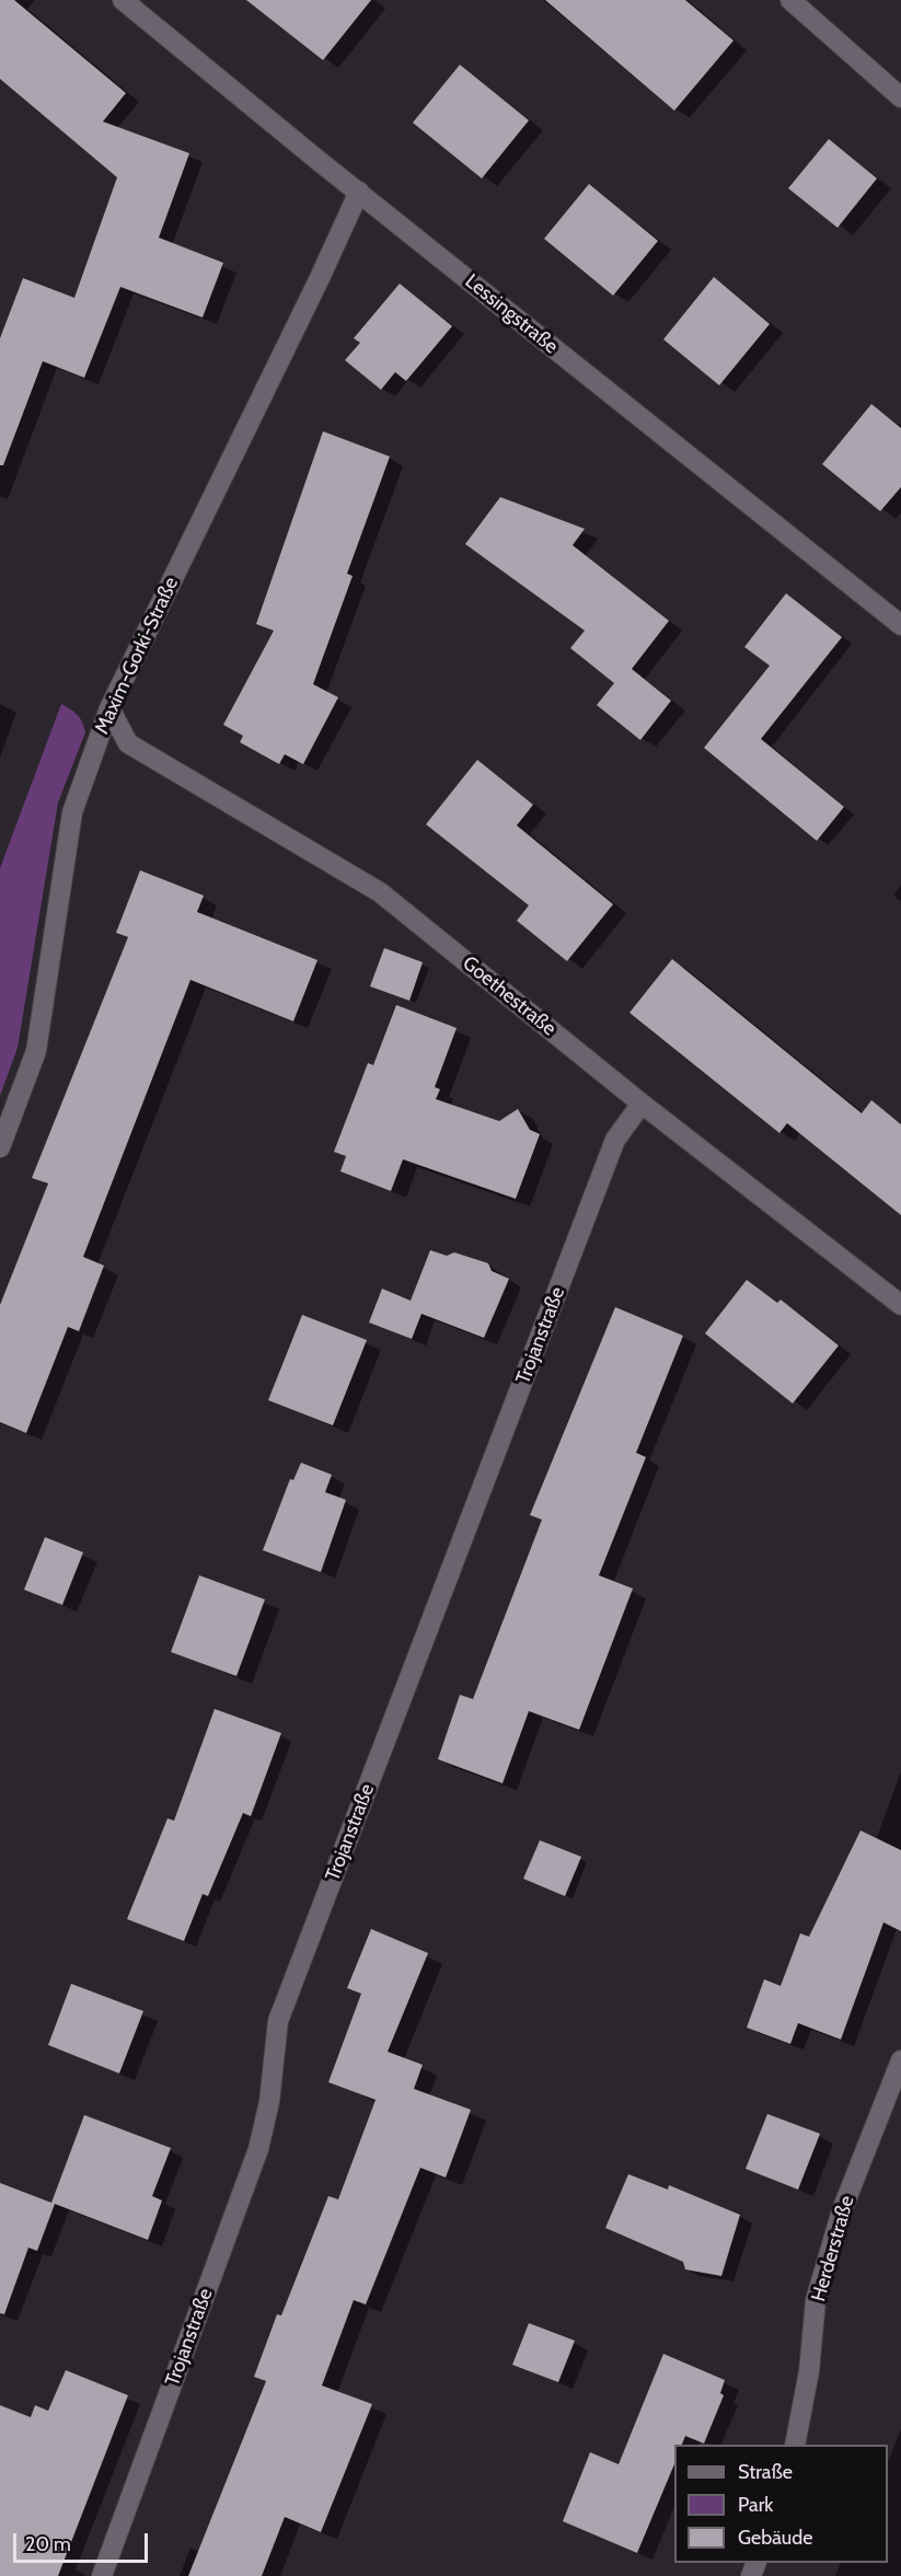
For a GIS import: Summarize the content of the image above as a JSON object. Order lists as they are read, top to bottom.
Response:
{
  "streets": {
    "street": [
      "Lessingstraße",
      "Maxim-Gorki-Straße",
      "Goethestraße",
      "Trojanstraße",
      "Herderstraße"
    ]
  },
  "crossings": [
    ["Lessingstraße", "Maxim-Gorki-Straße"],
    ["Maxim-Gorki-Straße", "Goethestraße"],
    ["Goethestraße", "Trojanstraße"]
  ],
  "legend": ["Straße", "Park", "Gebäude"],
  "scale_bar": "20 m"
}
